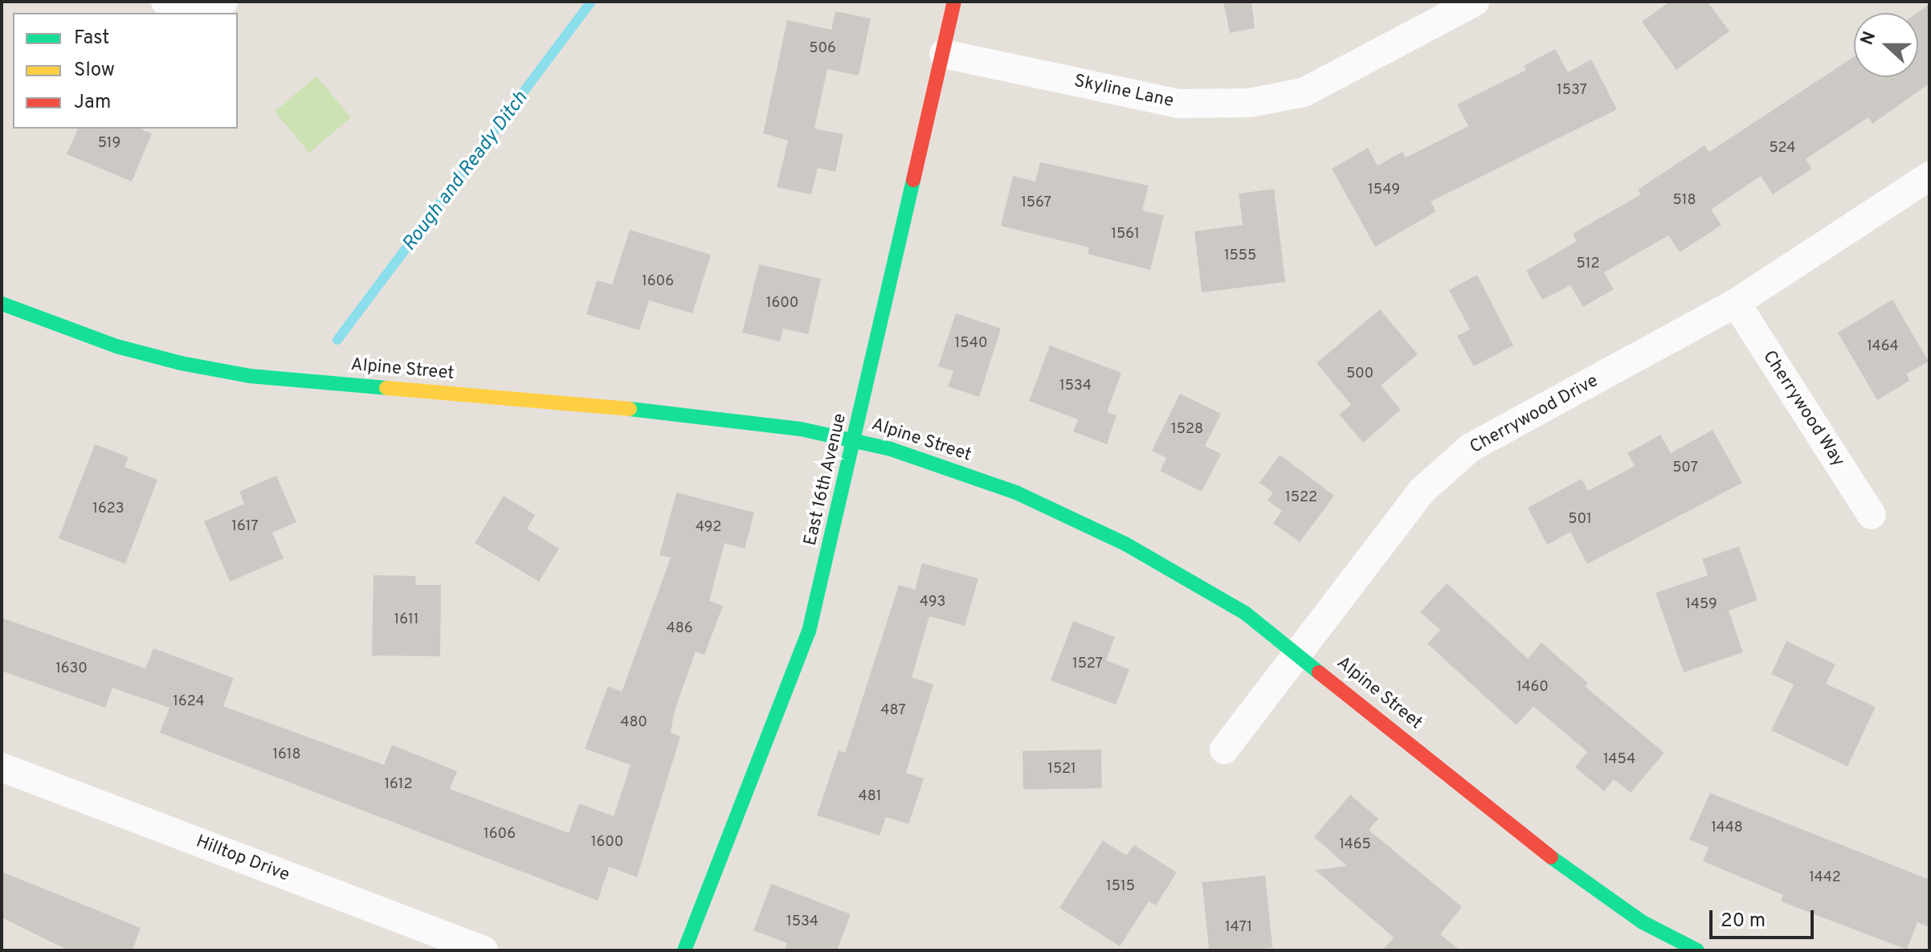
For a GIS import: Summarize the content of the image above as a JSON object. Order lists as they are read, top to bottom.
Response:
{
  "streets": {
    "street": [
      "Skyline Lane",
      "Alpine Street",
      "Cherrywood Way",
      "Cherrywood Drive",
      "East 16th Avenue",
      "Hilltop Drive"
    ]
  },
  "crossings": [
    ["Skyline Lane", "East 16th Avenue"],
    ["Alpine Street", "Cherrywood Drive"],
    ["Alpine Street", "East 16th Avenue"],
    ["Cherrywood Way", "Cherrywood Drive"]
  ],
  "water": ["Rough and Ready Ditch"],
  "house_numbers": [
    "506",
    "1537",
    "519",
    "524",
    "1549",
    "518",
    "1567",
    "1561",
    "1555",
    "512",
    "1606",
    "1600",
    "1540",
    "1464",
    "500",
    "1534",
    "1528",
    "507",
    "1522",
    "1623",
    "501",
    "1617",
    "492",
    "493",
    "1459",
    "1611",
    "486",
    "1527",
    "1630",
    "1460",
    "1624",
    "487",
    "480",
    "1618",
    "1454",
    "1521",
    "1612",
    "481",
    "1448",
    "1606",
    "1600",
    "1465",
    "1442",
    "1515",
    "1534",
    "1471"
  ],
  "legend": ["Fast", "Slow", "Jam"],
  "scale_bar": "20 m",
  "north": "left"
}
